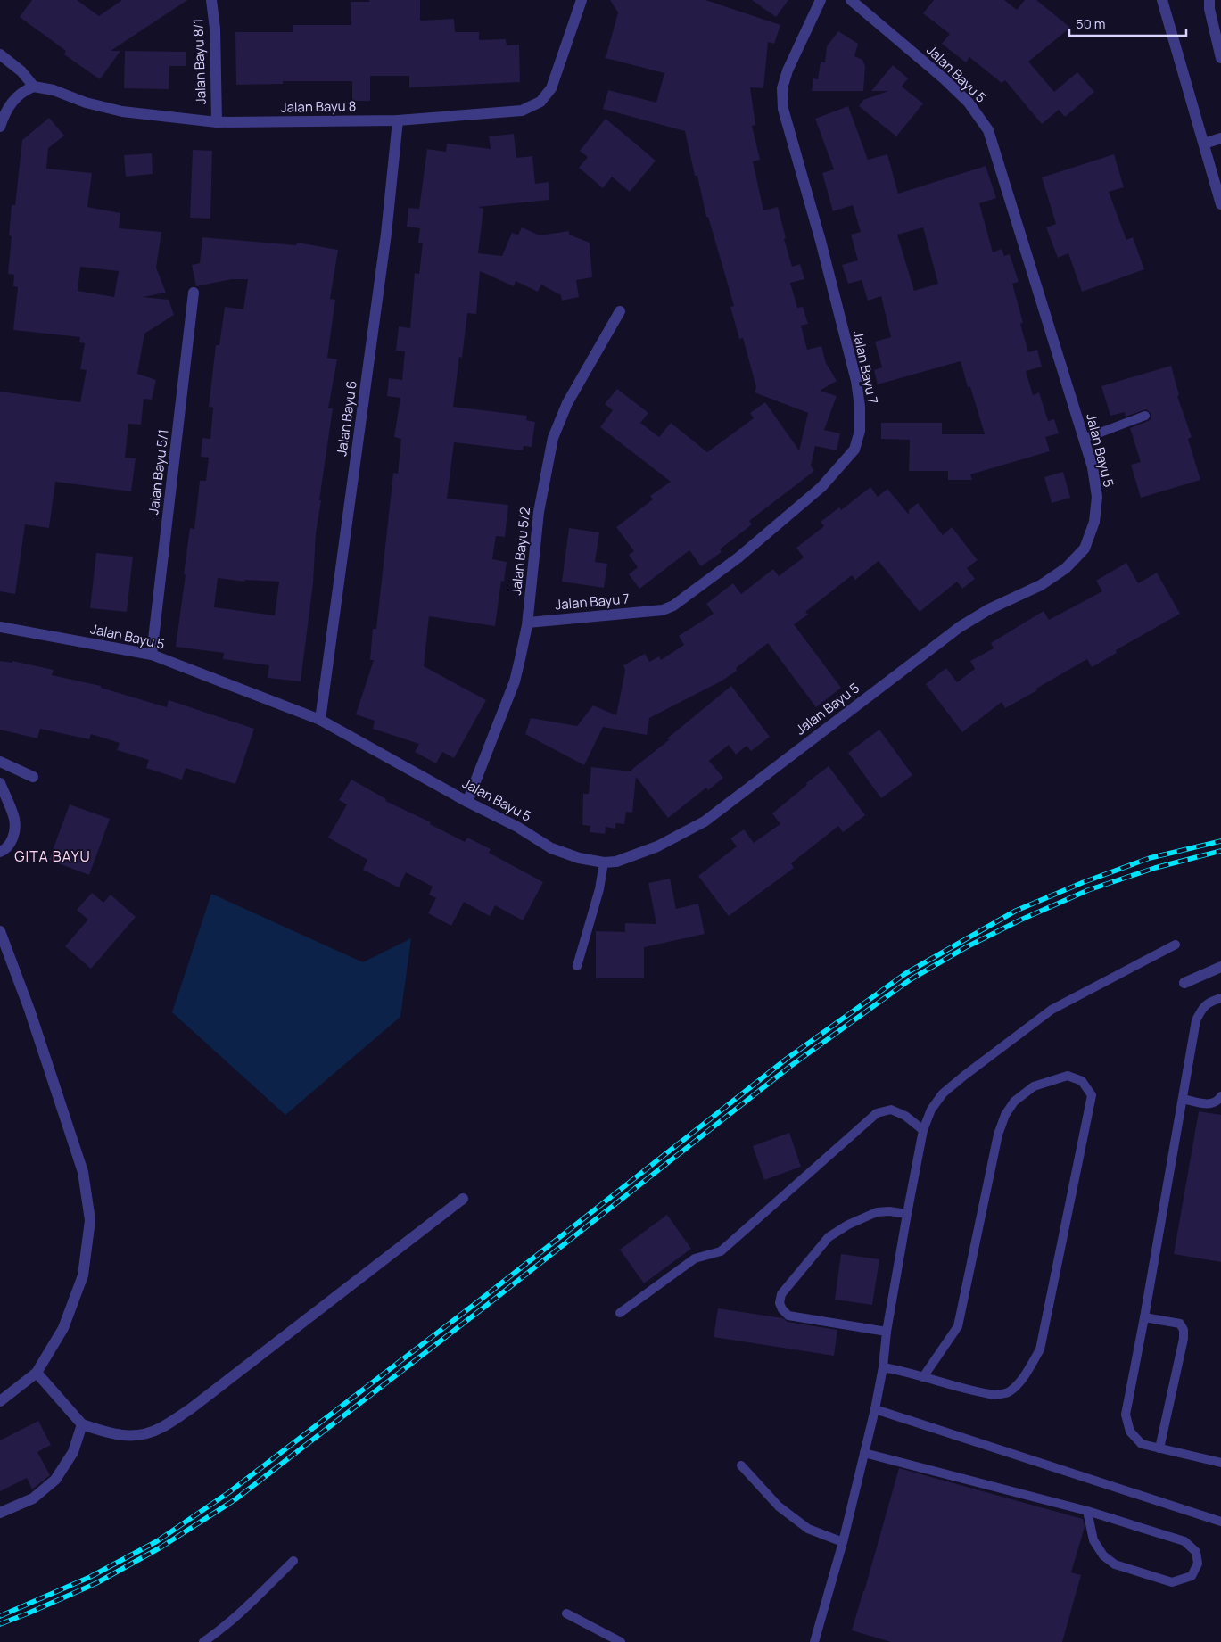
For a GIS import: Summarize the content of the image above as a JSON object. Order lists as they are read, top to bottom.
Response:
{
  "streets": {
    "street": [
      "Jalan Bayu 8/1",
      "Jalan Bayu 5",
      "Jalan Bayu 8",
      "Jalan Bayu 7",
      "Jalan Bayu 6",
      "Jalan Bayu 5/1",
      "Jalan Bayu 5/2"
    ]
  },
  "crossings": [
    ["Jalan Bayu 8/1", "Jalan Bayu 8"],
    ["Jalan Bayu 5", "Jalan Bayu 6"],
    ["Jalan Bayu 5", "Jalan Bayu 5/1"],
    ["Jalan Bayu 5", "Jalan Bayu 5/2"],
    ["Jalan Bayu 8", "Jalan Bayu 6"],
    ["Jalan Bayu 7", "Jalan Bayu 5/2"]
  ],
  "districts": ["GITA BAYU"],
  "scale_bar": "50 m"
}
